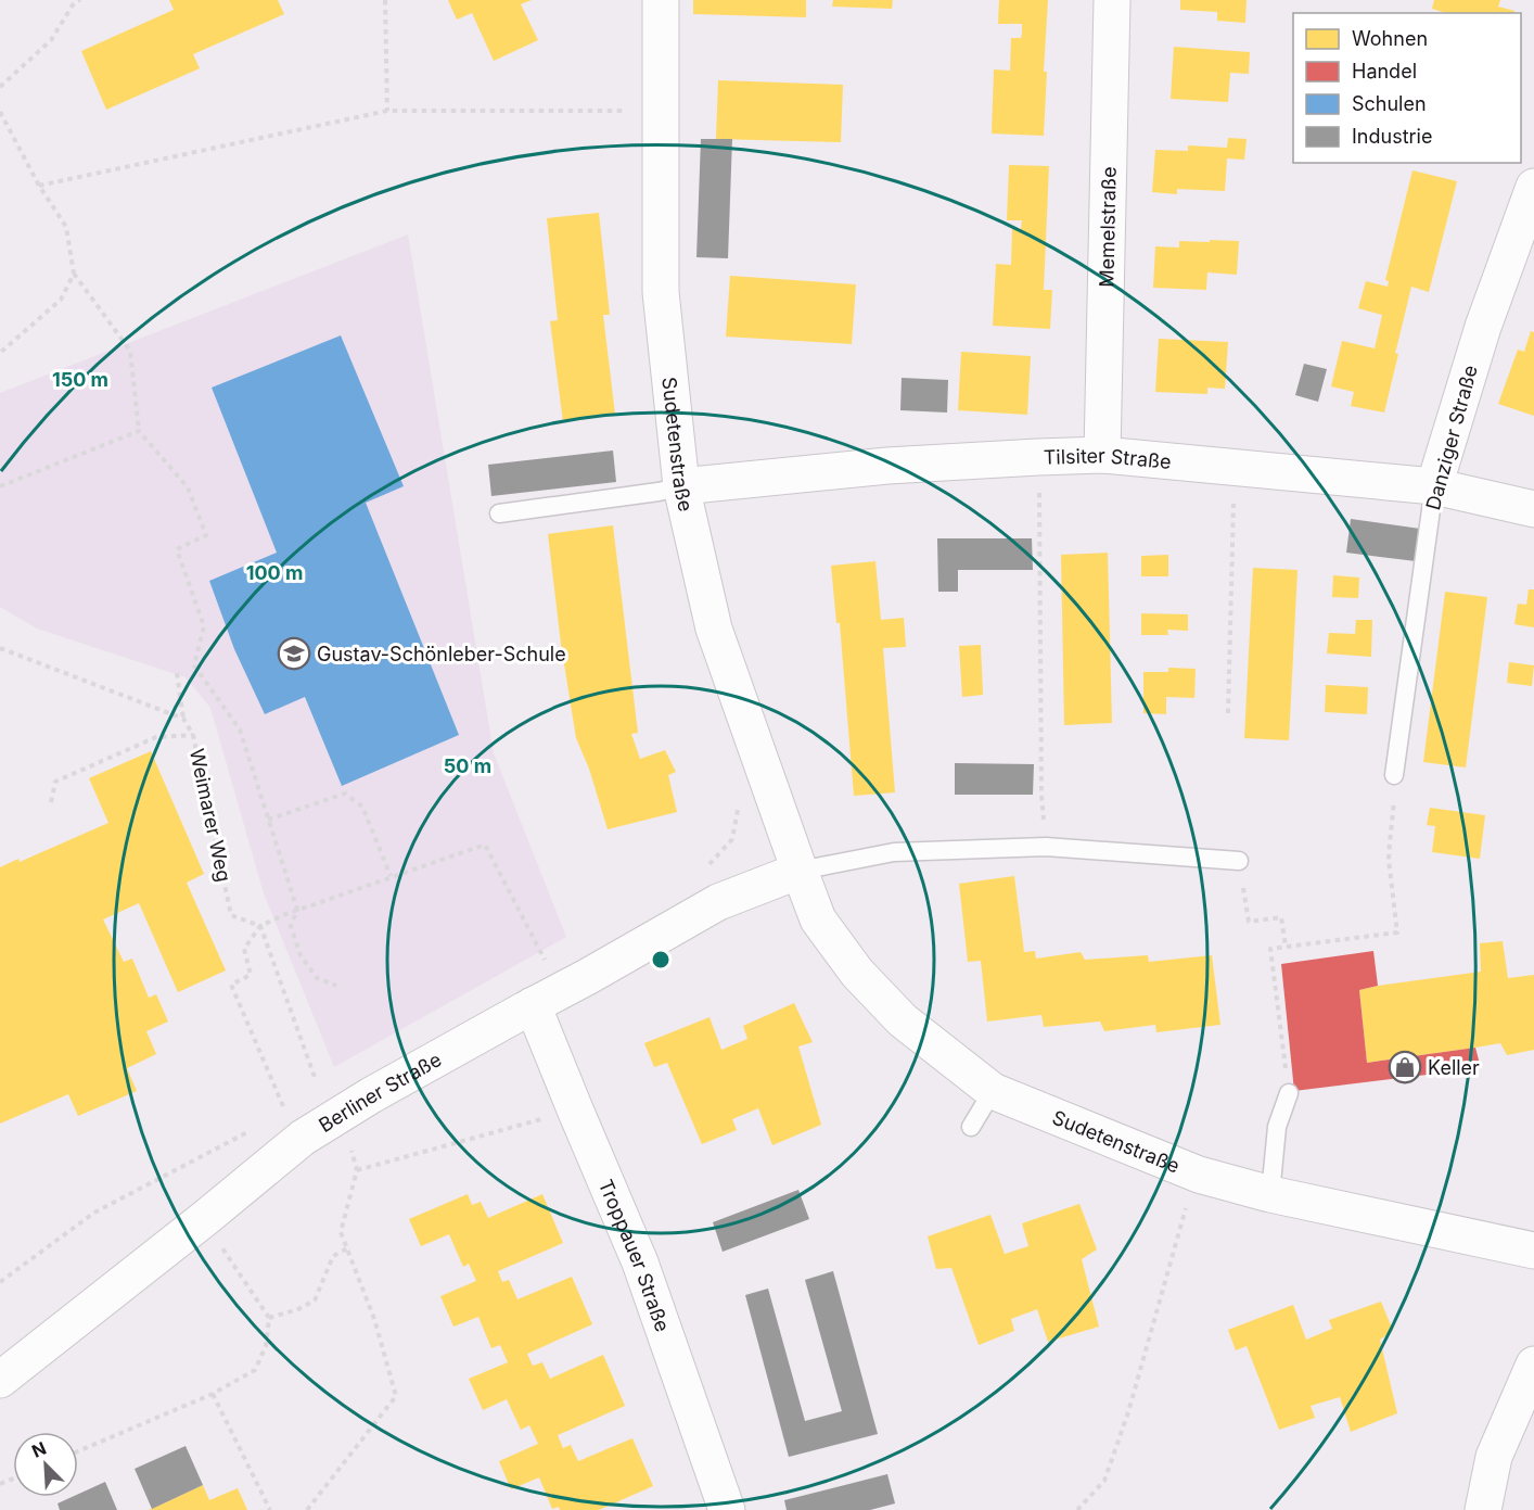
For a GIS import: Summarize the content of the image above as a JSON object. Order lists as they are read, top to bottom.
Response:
{
  "streets": {
    "street": [
      "Memelstraße",
      "Danziger Straße",
      "Sudetenstraße",
      "Tilsiter Straße",
      "Berliner Straße",
      "Troppauer Straße"
    ],
    "path": ["Weimarer Weg"]
  },
  "crossings": [
    ["Memelstraße", "Tilsiter Straße"],
    ["Danziger Straße", "Tilsiter Straße"],
    ["Sudetenstraße", "Tilsiter Straße"],
    ["Sudetenstraße", "Berliner Straße"],
    ["Berliner Straße", "Troppauer Straße"]
  ],
  "places": {
    "school or university": ["Gustav-Schönleber-Schule"],
    "shop": ["Keller"]
  },
  "legend": [
    "Wohnen",
    "Handel",
    "Schulen",
    "Industrie"
  ],
  "north": "top left",
  "rings": ["150 m", "100 m", "50 m"]
}
